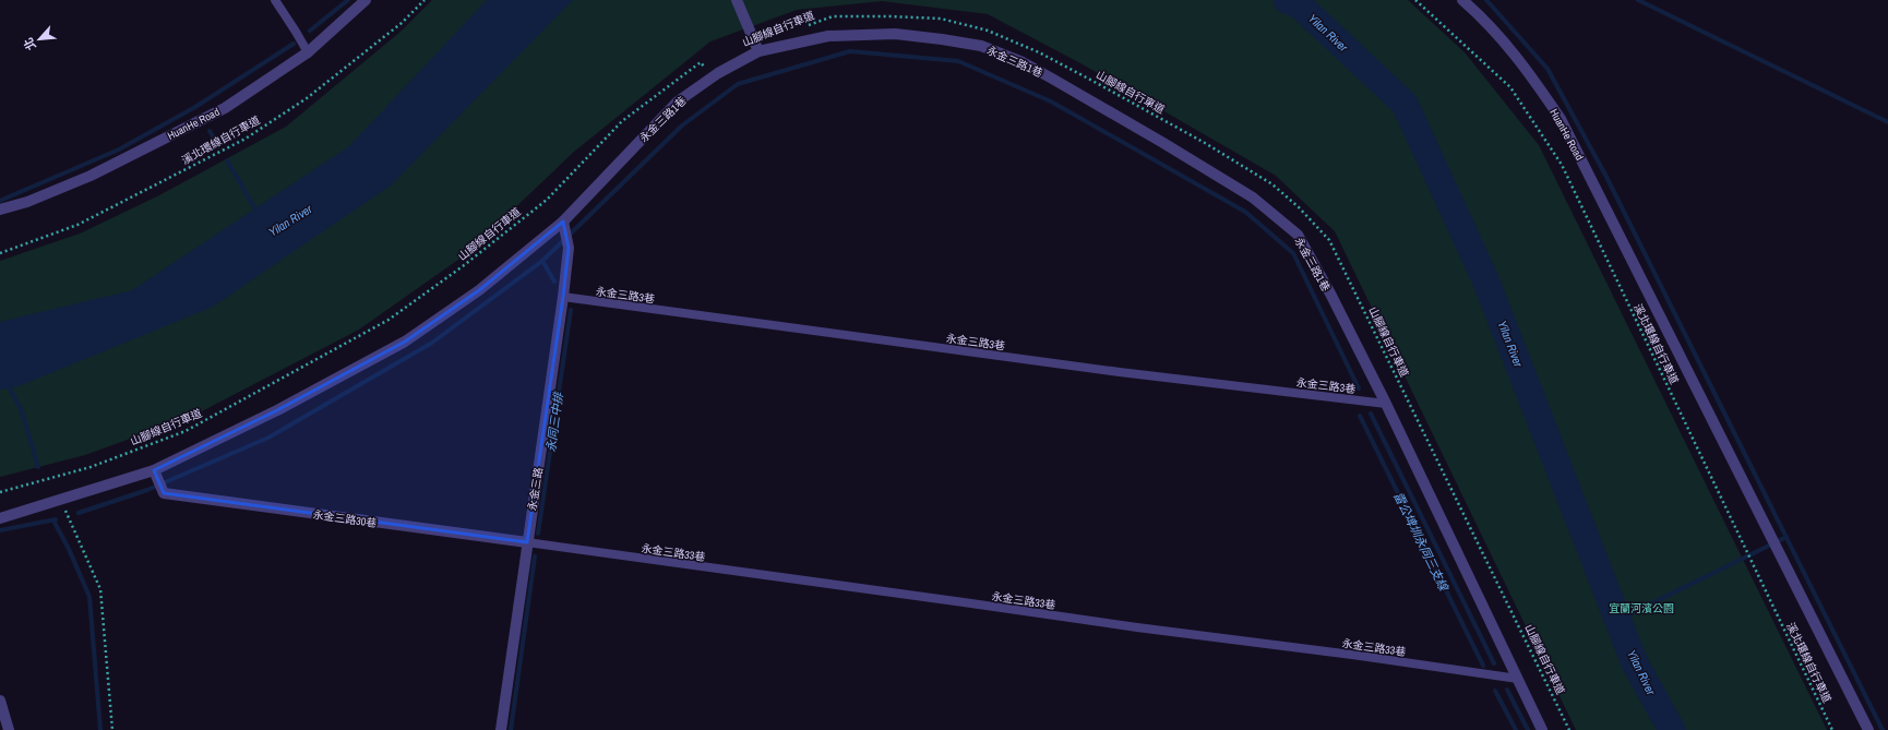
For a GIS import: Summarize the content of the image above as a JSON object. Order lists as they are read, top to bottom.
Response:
{
  "streets": {
    "street": [
      "永金三路1巷",
      "HuanHe Road",
      "永金三路",
      "永金三路30巷"
    ],
    "lane": ["永金三路3巷", "永金三路33巷"],
    "path": ["山腳線自行車道", "溪北環線自行車道"]
  },
  "crossings": [
    ["永金三路1巷", "永金三路3巷"],
    ["永金三路1巷", "永金三路"],
    ["永金三路1巷", "永金三路30巷"],
    ["永金三路1巷", "永金三路33巷"],
    ["永金三路3巷", "永金三路"],
    ["永金三路", "永金三路30巷"],
    ["永金三路", "永金三路33巷"],
    ["永金三路30巷", "永金三路33巷"]
  ],
  "water": ["Yilan River", "永同三中排", "雷公埤圳永同三支線"],
  "parks": ["宜蘭河濱公園"],
  "north": "bottom left"
}
